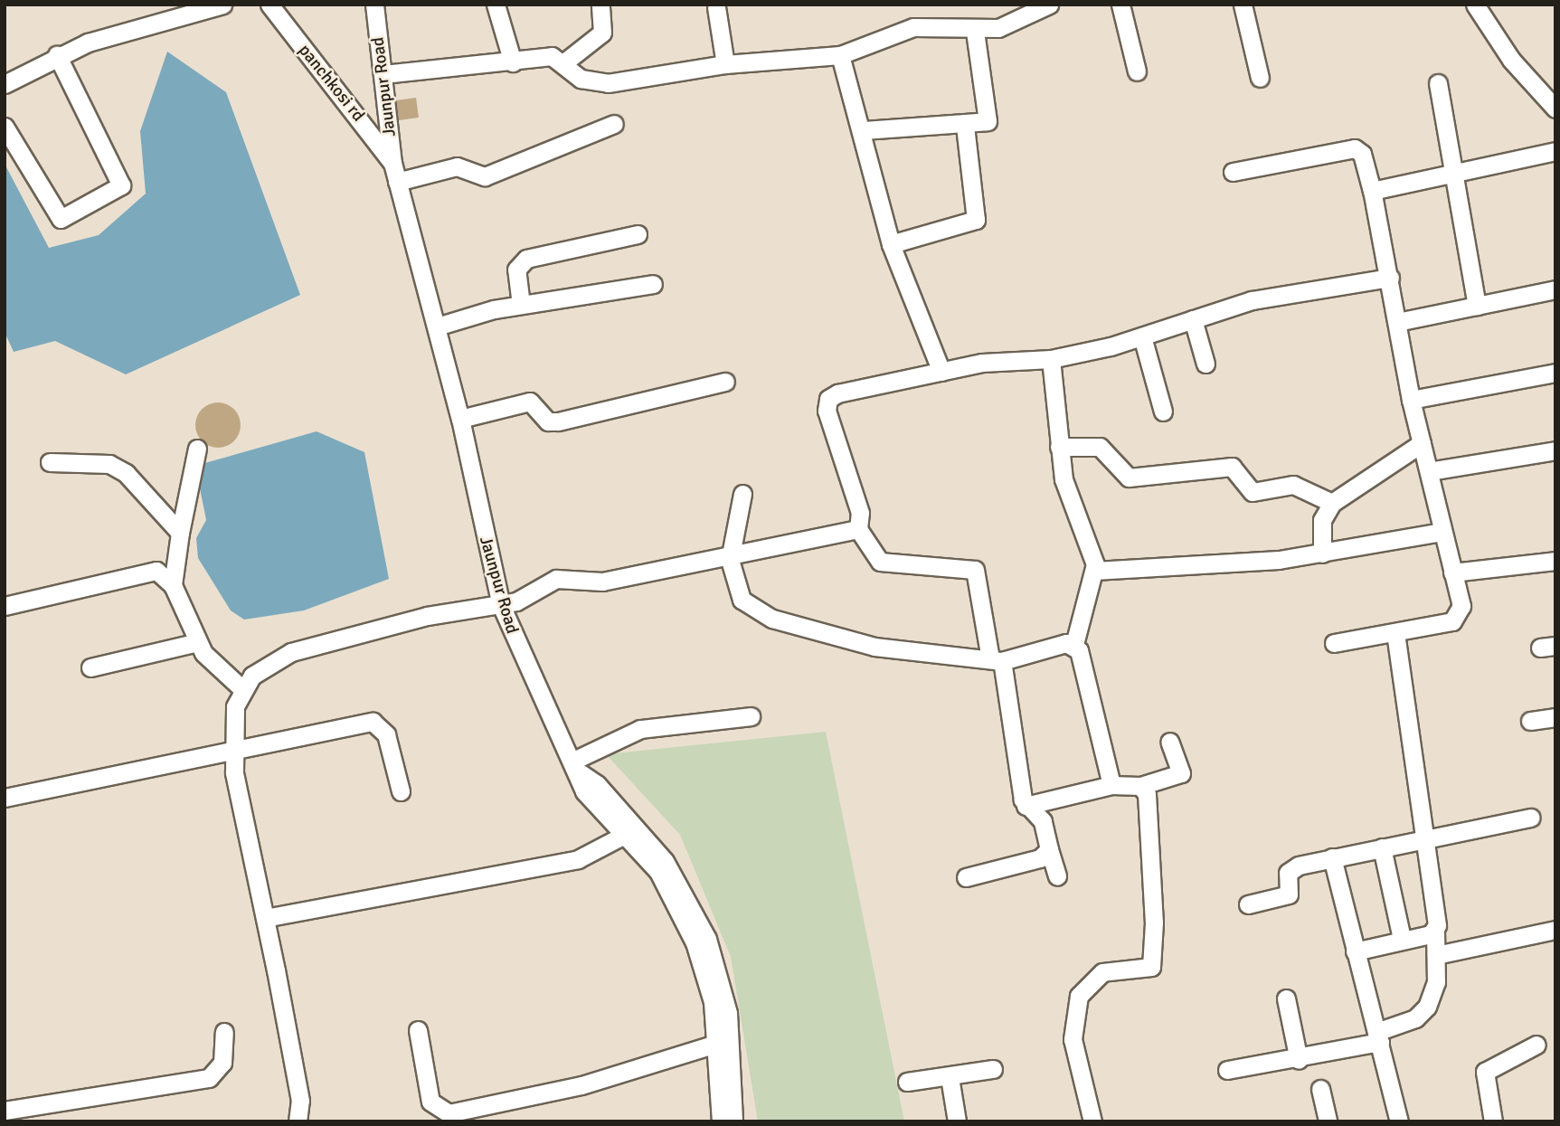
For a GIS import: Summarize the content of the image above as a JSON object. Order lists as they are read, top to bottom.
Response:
{
  "streets": {
    "street": ["panchkosi rd", "Jaunpur Road"]
  },
  "crossings": [
    ["panchkosi rd", "Jaunpur Road"]
  ]
}
